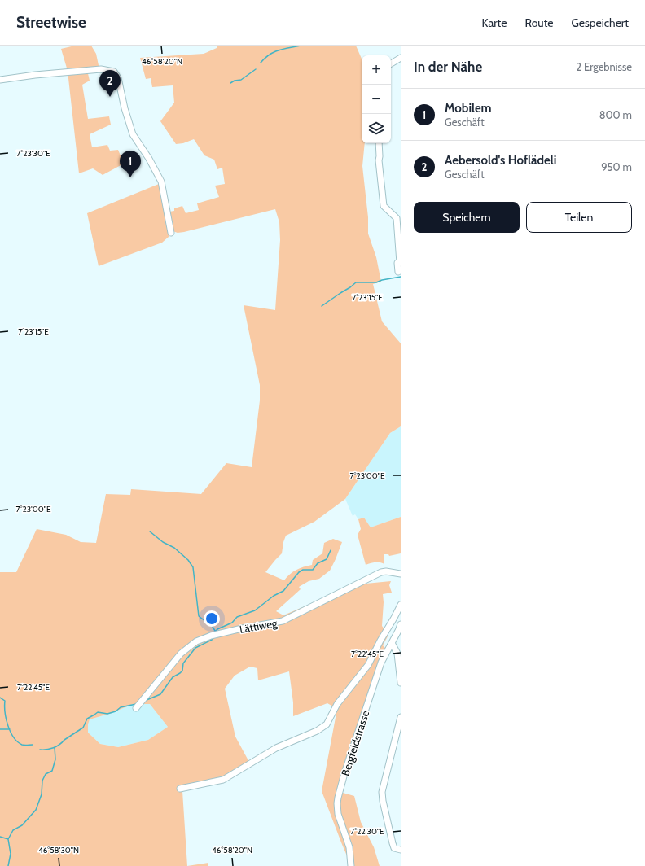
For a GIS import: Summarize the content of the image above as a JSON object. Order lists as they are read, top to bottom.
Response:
{
  "streets": {
    "street": ["Lättiweg", "Bergfeldstrasse"]
  },
  "page": {
    "header": "Streetwise",
    "nav": ["Karte", "Route", "Gespeichert"],
    "heading": ["In der Nähe", "2 Ergebnisse"],
    "map_buttons": ["+", "−"],
    "pins": ["2", "1"],
    "list": [
      {
        "mark": "1",
        "name": "Mobilem",
        "note": "Geschäft",
        "value": "800 m"
      },
      {
        "mark": "2",
        "name": "Aebersold's Hoflädeli",
        "note": "Geschäft",
        "value": "950 m"
      }
    ],
    "buttons": ["Speichern", "Teilen"]
  },
  "coordinates": [
    "46°58'20\"N",
    "7°23'30\"E",
    "7°23'15\"E",
    "7°23'00\"E",
    "7°22'45\"E",
    "7°22'30\"E",
    "46°58'30\"N"
  ]
}
